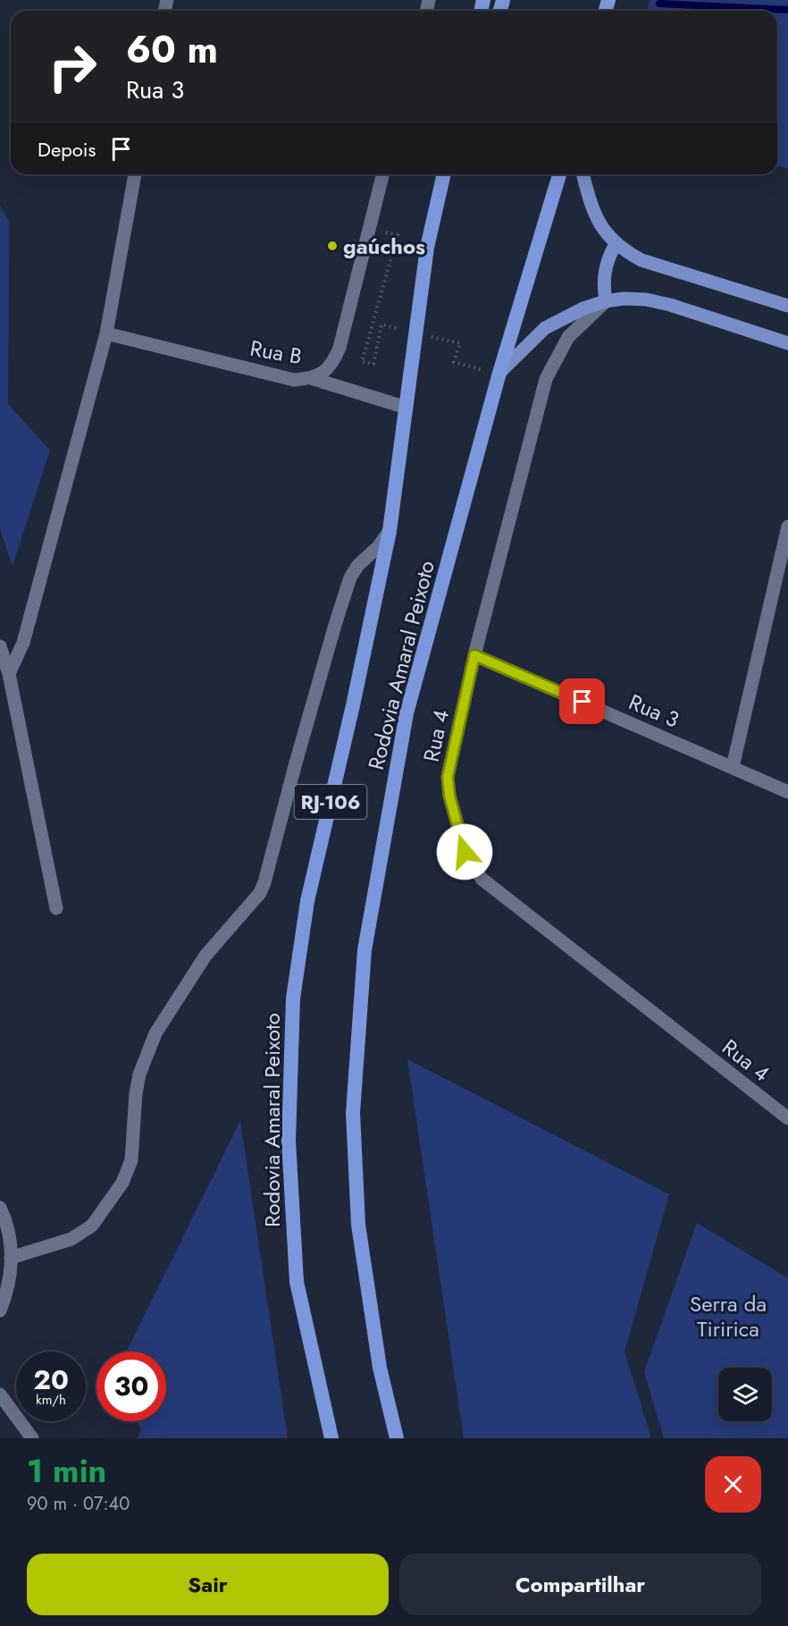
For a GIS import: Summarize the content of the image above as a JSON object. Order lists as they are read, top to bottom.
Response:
{
  "streets": {
    "highway": ["Rodovia Amaral Peixoto", "RJ-106"],
    "street": ["Rua B", "Rua 3", "Rua 4"]
  },
  "crossings": [
    ["Rua 3", "Rua 4"]
  ],
  "parks": ["Serra da Tiririca"],
  "places": ["gaúchos"],
  "page": {
    "turn": ["60 m", "Rua 3"],
    "then": "Depois",
    "speed": "20 km/h",
    "limit": "30",
    "heading": ["1 min", "90 m · 07:40"],
    "buttons": ["Sair", "Compartilhar"]
  }
}
